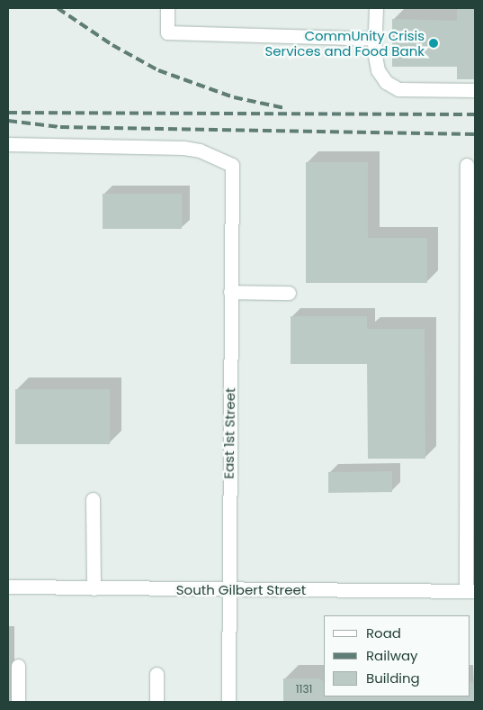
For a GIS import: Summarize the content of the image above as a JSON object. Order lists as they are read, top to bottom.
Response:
{
  "streets": {
    "street": ["East 1st Street", "South Gilbert Street"]
  },
  "crossings": [
    ["East 1st Street", "South Gilbert Street"]
  ],
  "places": ["CommUnity Crisis Services and Food Bank"],
  "house_numbers": ["1131"],
  "legend": ["Road", "Railway", "Building"]
}
